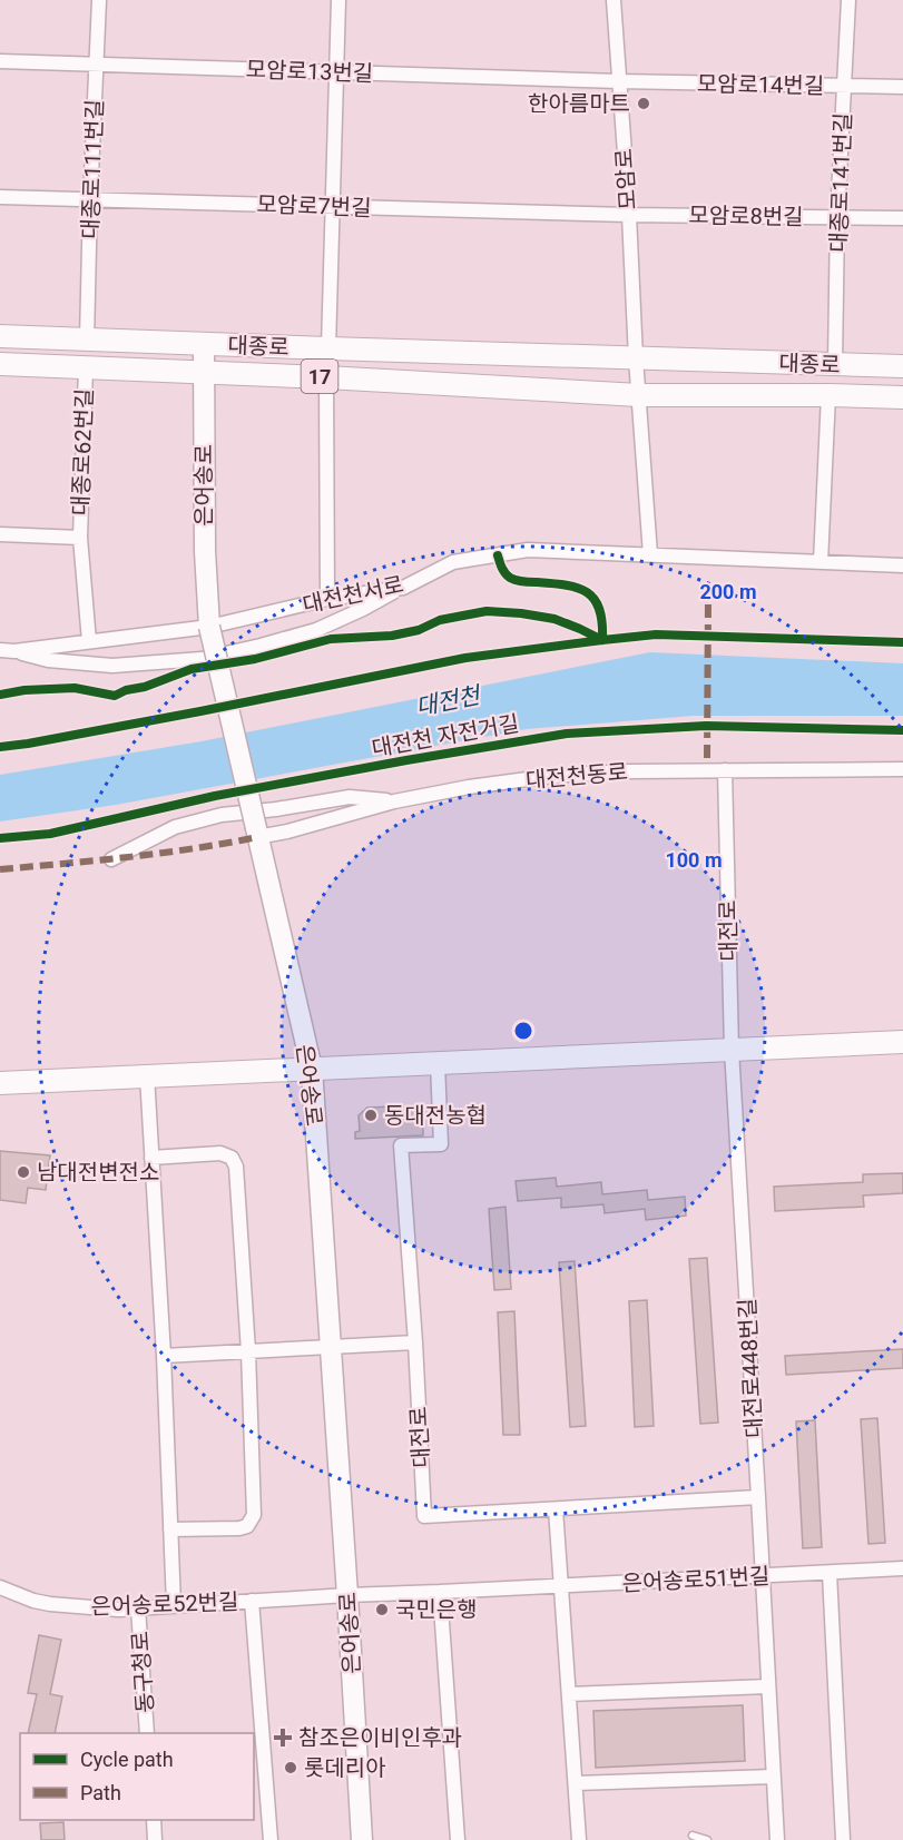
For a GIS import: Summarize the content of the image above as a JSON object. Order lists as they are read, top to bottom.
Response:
{
  "streets": {
    "main road": ["대종로", "17", "은어송로"],
    "street": [
      "모암로13번길",
      "모암로14번길",
      "대종로111번길",
      "모암로",
      "대종로141번길",
      "모암로7번길",
      "모암로8번길",
      "대종로62번길",
      "대전천서로",
      "대전천동로",
      "대전로",
      "대전로448번길",
      "은어송로51번길",
      "은어송로52번길",
      "동구청로"
    ],
    "cycle path": ["대전천 자전거길"]
  },
  "crossings": [
    ["모암로13번길", "모암로14번길"],
    ["모암로13번길", "대종로111번길"],
    ["모암로13번길", "모암로"],
    ["모암로14번길", "모암로"],
    ["모암로14번길", "대종로141번길"],
    ["대종로111번길", "모암로7번길"],
    ["대종로111번길", "대종로"],
    ["모암로", "모암로7번길"],
    ["모암로", "모암로8번길"],
    ["모암로", "대종로"],
    ["대종로141번길", "모암로8번길"],
    ["대종로141번길", "대종로"],
    ["모암로7번길", "모암로8번길"],
    ["대종로", "대종로62번길"],
    ["대종로", "은어송로"],
    ["대종로", "대전천서로"],
    ["은어송로", "대전천서로"],
    ["은어송로", "대전천동로"],
    ["은어송로", "은어송로51번길"],
    ["은어송로", "은어송로52번길"],
    ["대전천동로", "대전로"],
    ["대전로", "대전로448번길"],
    ["대전로448번길", "은어송로51번길"],
    ["은어송로51번길", "은어송로52번길"],
    ["은어송로52번길", "동구청로"]
  ],
  "water": ["대전천"],
  "places": {
    "other": [
      "한아름마트",
      "동대전농협",
      "남대전변전소",
      "국민은행",
      "롯데리아"
    ],
    "health": ["참조은이비인후과"]
  },
  "legend": ["Cycle path", "Path"],
  "rings": ["200 m", "100 m"]
}
